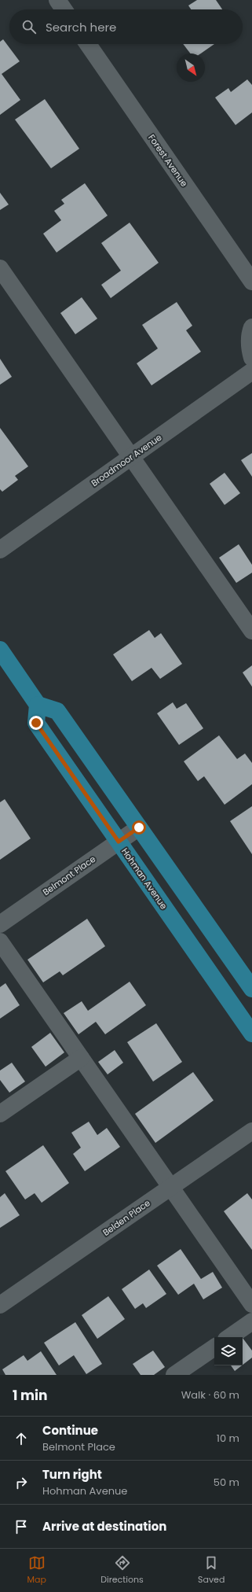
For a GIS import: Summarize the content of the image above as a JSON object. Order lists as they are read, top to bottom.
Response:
{
  "streets": {
    "main road": ["Hohman Avenue"],
    "street": [
      "Forest Avenue",
      "Broadmoor Avenue",
      "Belmont Place",
      "Belden Place"
    ]
  },
  "crossings": [
    ["Belmont Place", "Hohman Avenue"]
  ],
  "north": "bottom right",
  "page": {
    "search": "Search here",
    "heading": ["1 min", "Walk · 60 m"],
    "list": [
      ["Continue", "Belmont Place", "10 m"],
      ["Turn right", "Hohman Avenue", "50 m"],
      "Arrive at destination"
    ],
    "nav": ["Map", "Directions", "Saved"]
  }
}
